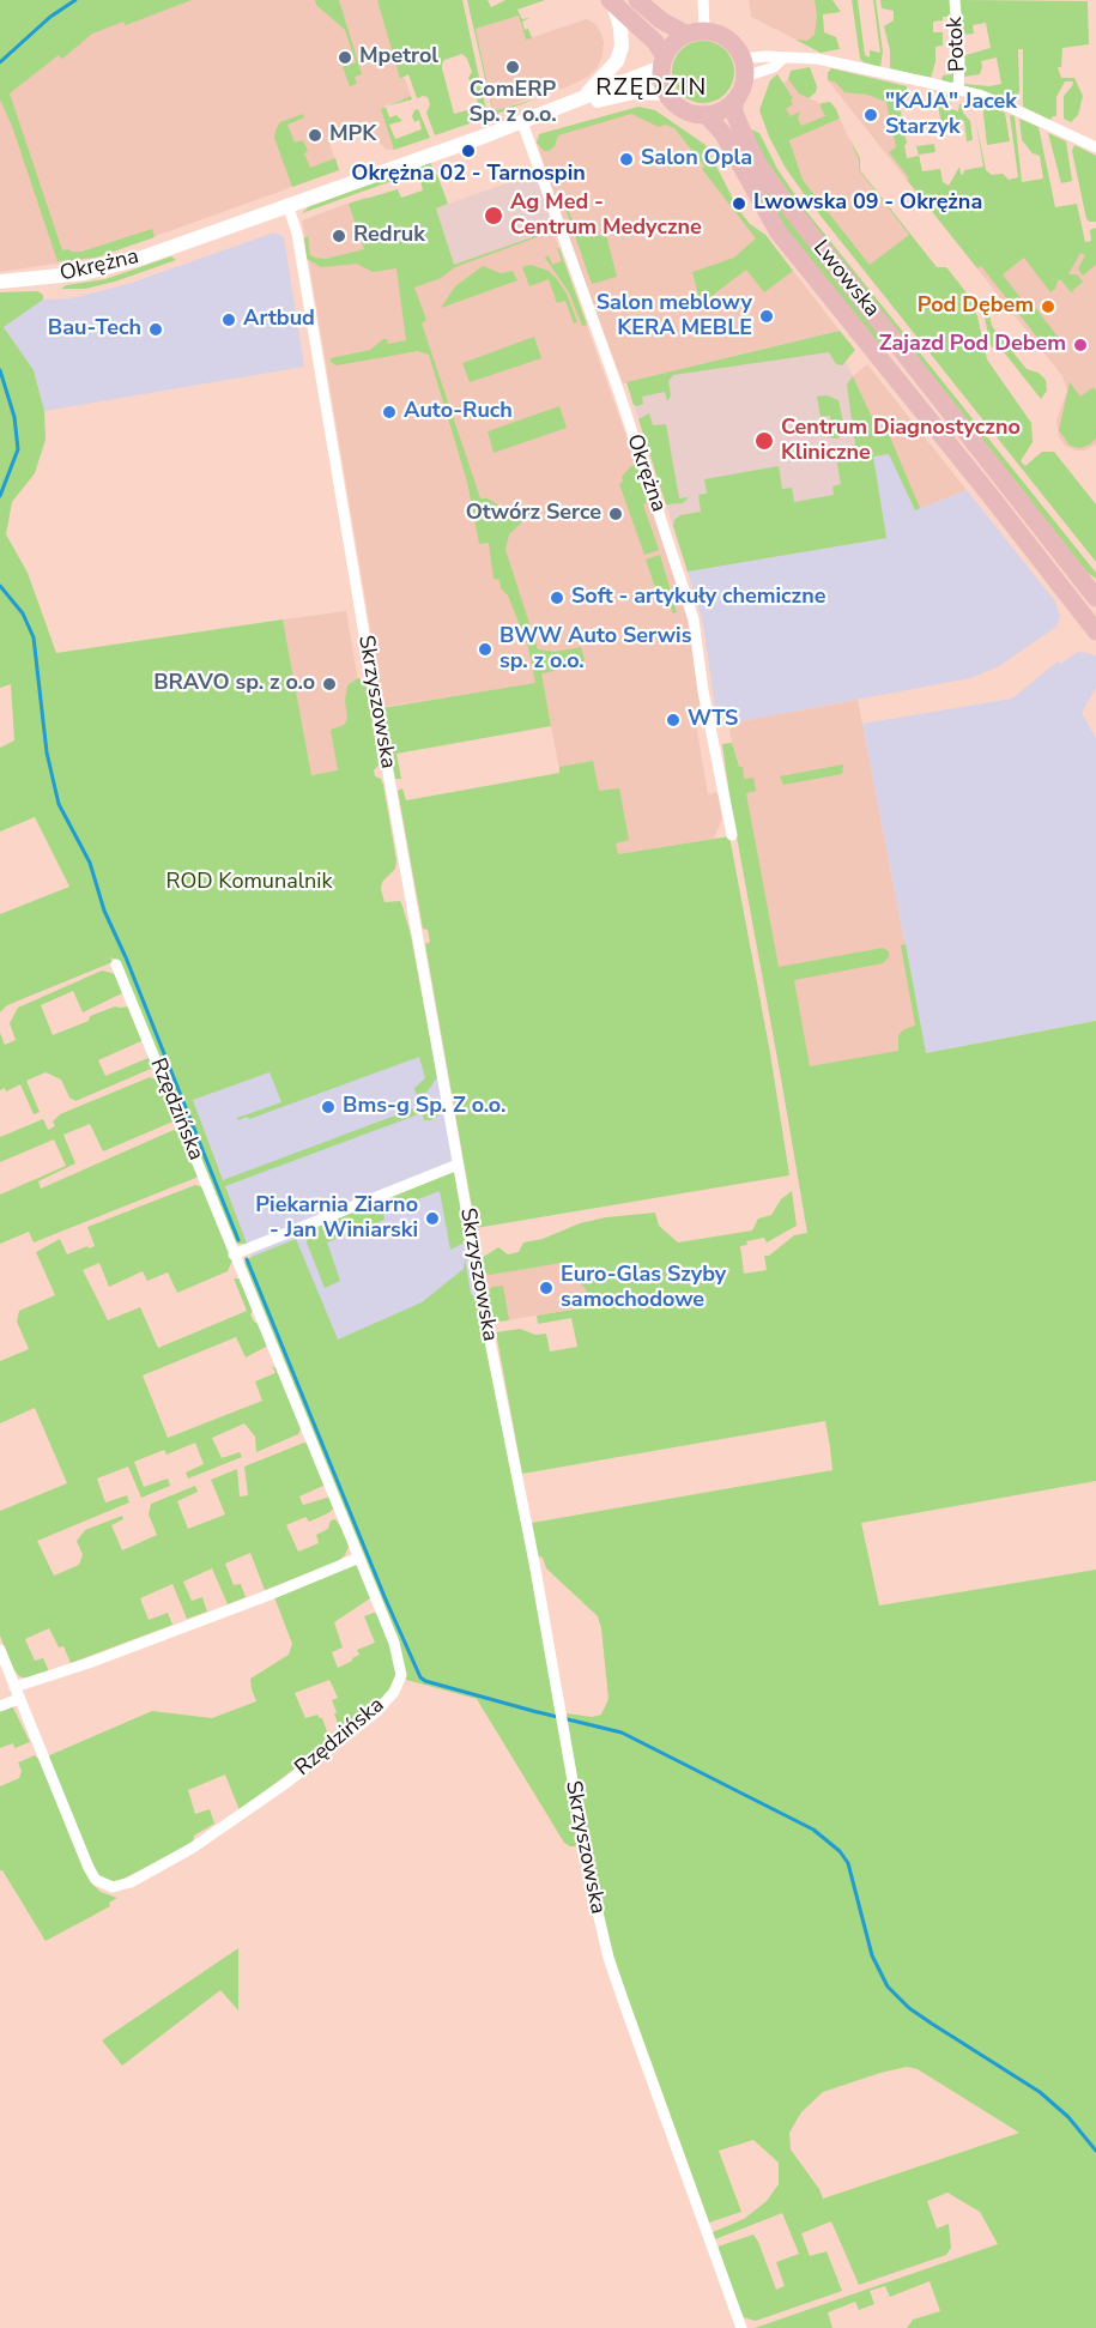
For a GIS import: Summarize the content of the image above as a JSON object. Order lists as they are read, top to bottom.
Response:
{
  "streets": {
    "main road": ["Lwowska"],
    "street": [
      "Potok",
      "Okrężna",
      "Skrzyszowska",
      "Rzędzińska"
    ]
  },
  "crossings": [
    ["Okrężna", "Lwowska"],
    ["Okrężna", "Skrzyszowska"]
  ],
  "districts": ["RZĘDZIN"],
  "parks": ["ROD Komunalnik"],
  "places": [
    "Mpetrol",
    "ComERP Sp. z o.o.",
    "\"KAJA\" Jacek Starzyk",
    "MPK",
    "Okrężna 02 - Tarnospin",
    "Salon Opla",
    "Lwowska 09 - Okrężna",
    "Ag Med - Centrum Medyczne",
    "Redruk",
    "Pod Dębem",
    "Salon meblowy KERA MEBLE",
    "Artbud",
    "Bau-Tech",
    "Zajazd Pod Debem",
    "Auto-Ruch",
    "Centrum Diagnostyczno Kliniczne",
    "Otwórz Serce",
    "Soft - artykuły chemiczne",
    "BWW Auto Serwis sp. z o.o.",
    "BRAVO sp. z o.o",
    "WTS",
    "Bms-g Sp. Z o.o.",
    "Piekarnia Ziarno - Jan Winiarski",
    "Euro-Glas Szyby samochodowe"
  ]
}
